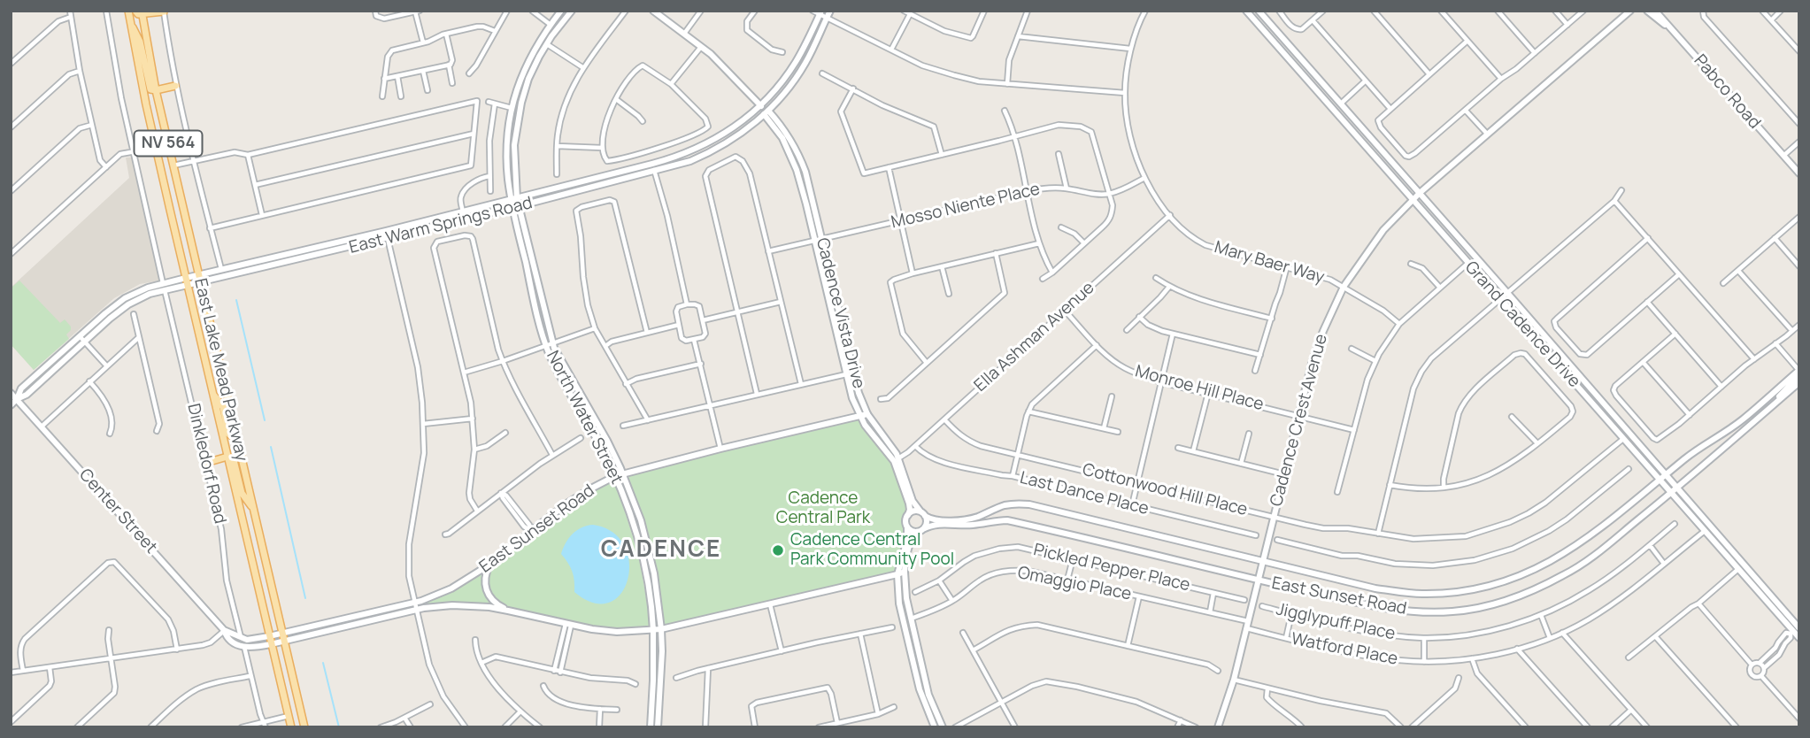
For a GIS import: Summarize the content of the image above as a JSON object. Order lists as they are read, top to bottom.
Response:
{
  "streets": {
    "main road": [
      "Pabco Road",
      "NV 564",
      "East Warm Springs Road",
      "Cadence Vista Drive",
      "Grand Cadence Drive",
      "East Lake Mead Parkway",
      "North Water Street",
      "Cadence Crest Avenue",
      "Center Street",
      "East Sunset Road"
    ],
    "street": [
      "Mosso Niente Place",
      "Mary Baer Way",
      "Ella Ashman Avenue",
      "Monroe Hill Place",
      "Dinkledorf Road",
      "Cottonwood Hill Place",
      "Last Dance Place",
      "Pickled Pepper Place",
      "Omaggio Place",
      "Jigglypuff Place",
      "Watford Place"
    ]
  },
  "crossings": [
    ["Mosso Niente Place", "Mary Baer Way"],
    ["Mosso Niente Place", "Cadence Vista Drive"],
    ["East Warm Springs Road", "Cadence Vista Drive"],
    ["East Warm Springs Road", "East Lake Mead Parkway"],
    ["East Warm Springs Road", "North Water Street"],
    ["East Warm Springs Road", "Dinkledorf Road"],
    ["East Warm Springs Road", "Center Street"],
    ["Mary Baer Way", "Ella Ashman Avenue"],
    ["Mary Baer Way", "Cadence Crest Avenue"],
    ["Cadence Vista Drive", "Ella Ashman Avenue"],
    ["Cadence Vista Drive", "East Sunset Road"],
    ["Grand Cadence Drive", "Cadence Crest Avenue"],
    ["Grand Cadence Drive", "Cottonwood Hill Place"],
    ["Grand Cadence Drive", "East Sunset Road"],
    ["Grand Cadence Drive", "Watford Place"],
    ["Ella Ashman Avenue", "Monroe Hill Place"],
    ["Ella Ashman Avenue", "Cottonwood Hill Place"],
    ["Ella Ashman Avenue", "Last Dance Place"],
    ["East Lake Mead Parkway", "Center Street"],
    ["East Lake Mead Parkway", "East Sunset Road"],
    ["Monroe Hill Place", "Cadence Crest Avenue"],
    ["North Water Street", "East Sunset Road"],
    ["Cadence Crest Avenue", "Cottonwood Hill Place"],
    ["Cadence Crest Avenue", "East Sunset Road"],
    ["Cadence Crest Avenue", "Omaggio Place"],
    ["Cadence Crest Avenue", "Watford Place"],
    ["Dinkledorf Road", "Center Street"],
    ["Center Street", "East Sunset Road"],
    ["Omaggio Place", "Watford Place"]
  ],
  "districts": ["CADENCE"],
  "parks": ["Cadence Central Park"],
  "places": ["Cadence Central Park Community Pool"]
}
